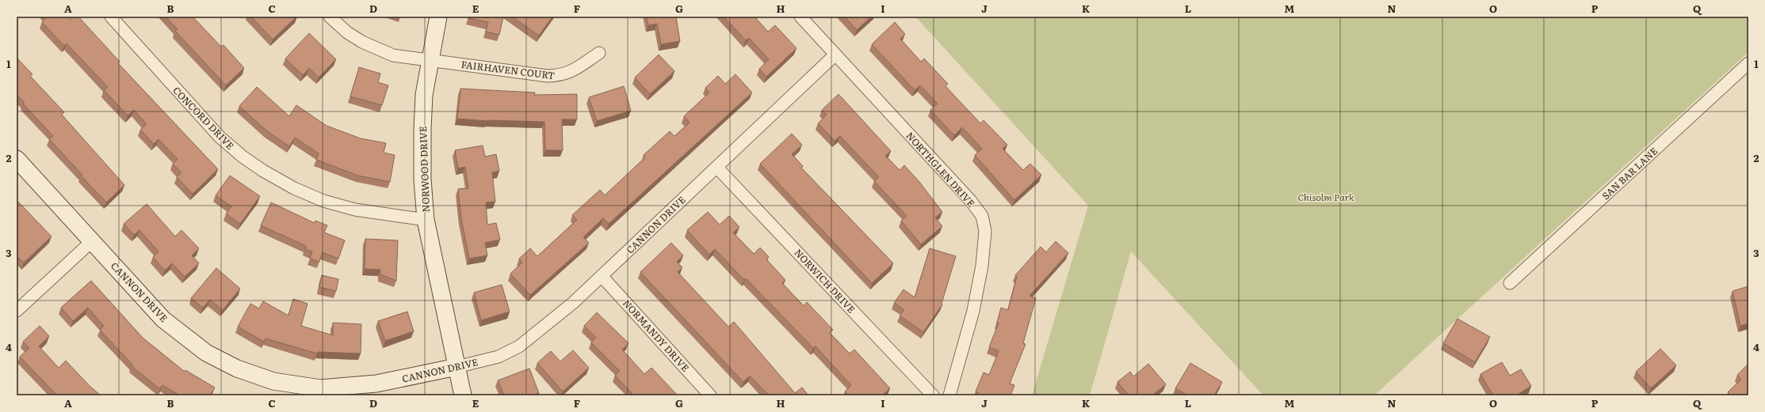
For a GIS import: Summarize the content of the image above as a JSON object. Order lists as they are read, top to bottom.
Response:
{
  "streets": {
    "street": [
      "FAIRHAVEN COURT",
      "CONCORD DRIVE",
      "NORWOOD DRIVE",
      "NORTHGLEN DRIVE",
      "SAN BAR LANE",
      "CANNON DRIVE",
      "NORWICH DRIVE",
      "NORMANDY DRIVE"
    ]
  },
  "crossings": [
    ["FAIRHAVEN COURT", "NORWOOD DRIVE"],
    ["CONCORD DRIVE", "NORWOOD DRIVE"],
    ["NORWOOD DRIVE", "CANNON DRIVE"],
    ["NORTHGLEN DRIVE", "CANNON DRIVE"],
    ["CANNON DRIVE", "NORWICH DRIVE"],
    ["CANNON DRIVE", "NORMANDY DRIVE"]
  ],
  "parks": ["Chisolm Park"],
  "grid": {
    "columns": [
      "A",
      "B",
      "C",
      "D",
      "E",
      "F",
      "G",
      "H",
      "I",
      "J",
      "K",
      "L",
      "M",
      "N",
      "O",
      "P",
      "Q"
    ],
    "rows": [
      "1",
      "2",
      "3",
      "4"
    ]
  }
}
